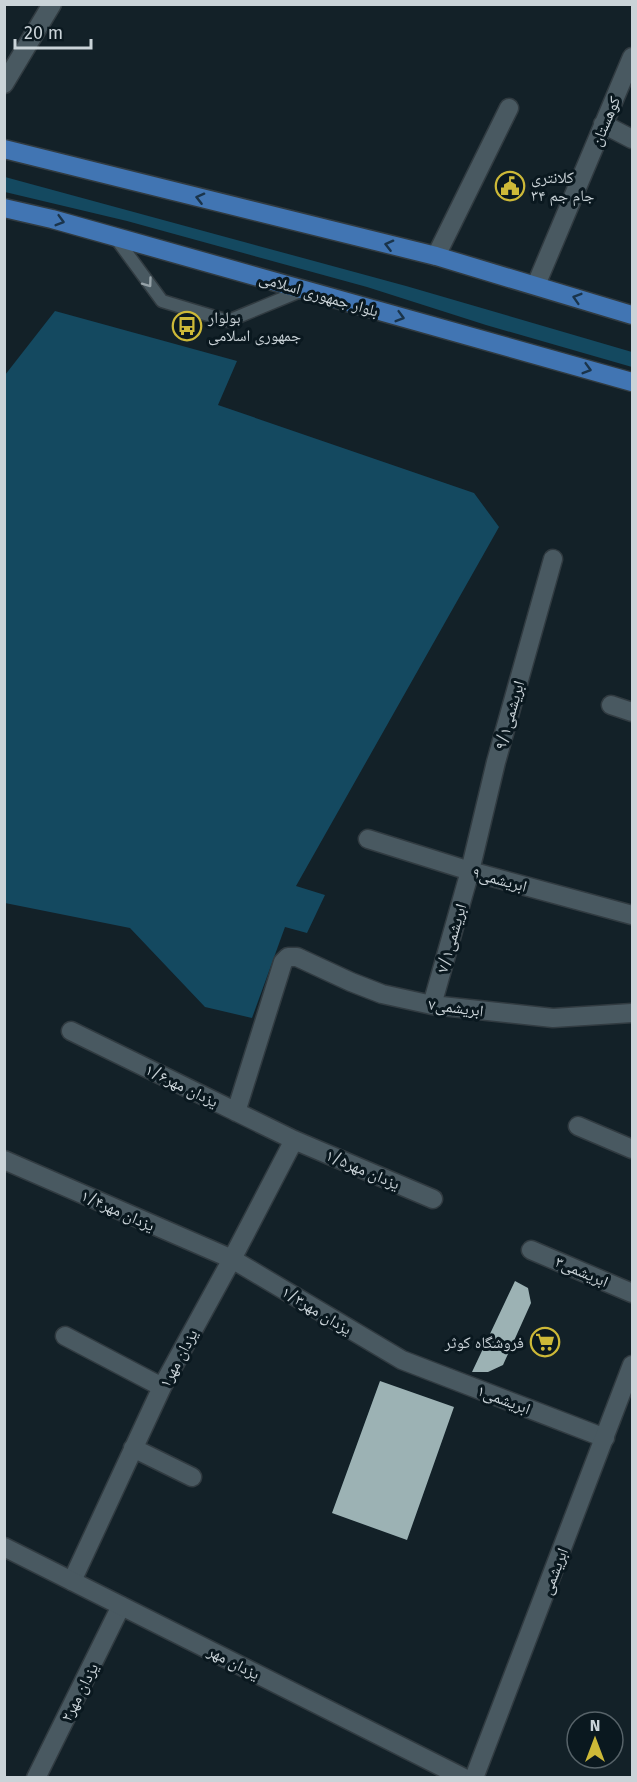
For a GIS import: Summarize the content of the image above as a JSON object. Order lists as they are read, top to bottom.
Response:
{
  "streets": {
    "main road": ["بلوار جمهوری اسلامی"],
    "street": [
      "کوهستان",
      "۹/۱ابریشمی",
      "ابریشمی۹",
      "ابریشمی۷/۱",
      "ابریشمی۷",
      "۱/۶یزدان مهر",
      "۱/۵یزدان مهر",
      "۱/۴یزدان مهر",
      "ابریشمی۳",
      "۱/۳یزدان مهر",
      "یزدان مهر۱",
      "ابریشمی۱",
      "ابریشمی",
      "یزدان مهر",
      "یزدان مهر۲"
    ]
  },
  "crossings": [
    ["۹/۱ابریشمی", "ابریشمی۹"],
    ["۹/۱ابریشمی", "ابریشمی۷/۱"],
    ["ابریشمی۹", "ابریشمی۷/۱"],
    ["ابریشمی۷/۱", "ابریشمی۷"],
    ["ابریشمی۷", "۱/۶یزدان مهر"],
    ["۱/۶یزدان مهر", "۱/۵یزدان مهر"],
    ["۱/۶یزدان مهر", "یزدان مهر۱"],
    ["۱/۵یزدان مهر", "یزدان مهر۱"],
    ["۱/۴یزدان مهر", "۱/۳یزدان مهر"],
    ["۱/۴یزدان مهر", "یزدان مهر۱"],
    ["۱/۳یزدان مهر", "یزدان مهر۱"],
    ["۱/۳یزدان مهر", "ابریشمی۱"],
    ["یزدان مهر۱", "یزدان مهر"],
    ["ابریشمی۱", "ابریشمی"],
    ["یزدان مهر", "یزدان مهر۲"]
  ],
  "places": {
    "public building": ["کلانتری ۳۴ جام جم"],
    "bus stop": ["بولوار جمهوری اسلامی"],
    "supermarket": ["فروشگاه کوثر"]
  },
  "scale_bar": "20 m",
  "north": "top"
}
